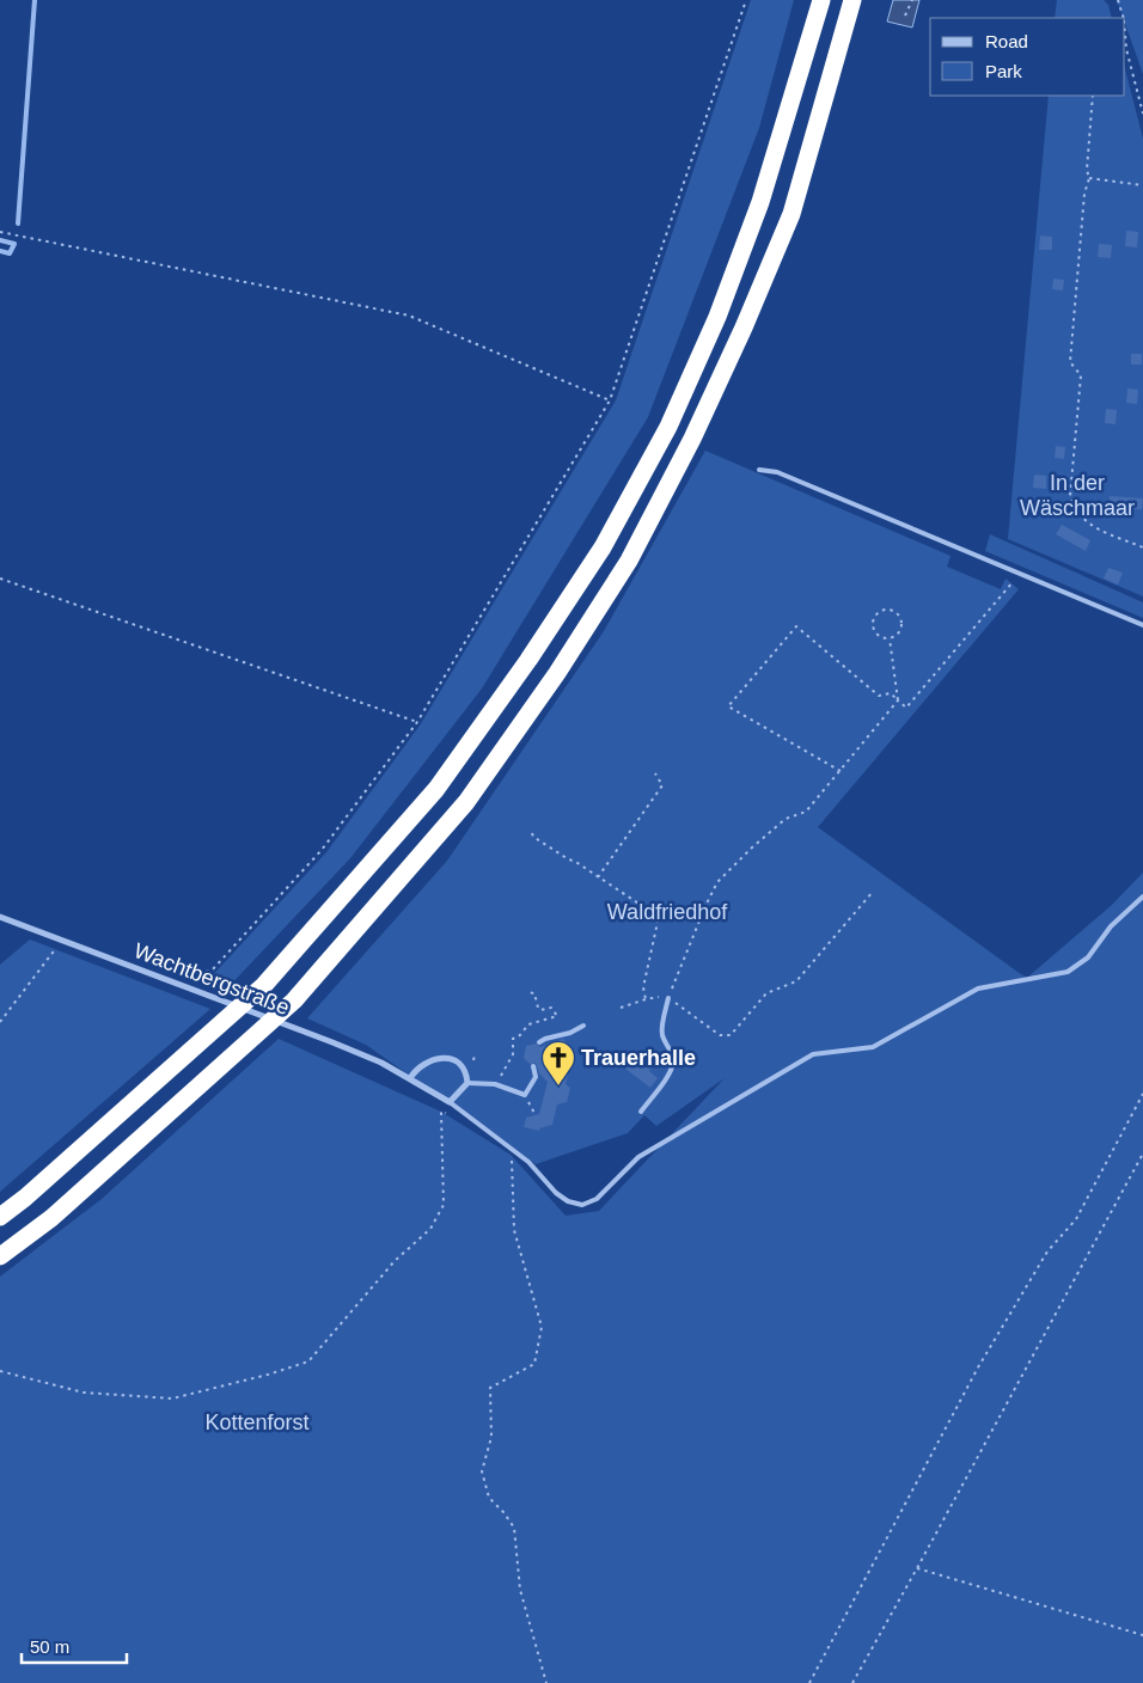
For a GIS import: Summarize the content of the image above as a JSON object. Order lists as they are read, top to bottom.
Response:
{
  "streets": {
    "street": ["Wachtbergstraße"]
  },
  "parks": ["In der Wäschmaar", "Waldfriedhof", "Kottenforst"],
  "places": {
    "church": ["Trauerhalle"]
  },
  "legend": ["Road", "Park"],
  "scale_bar": "50 m"
}
